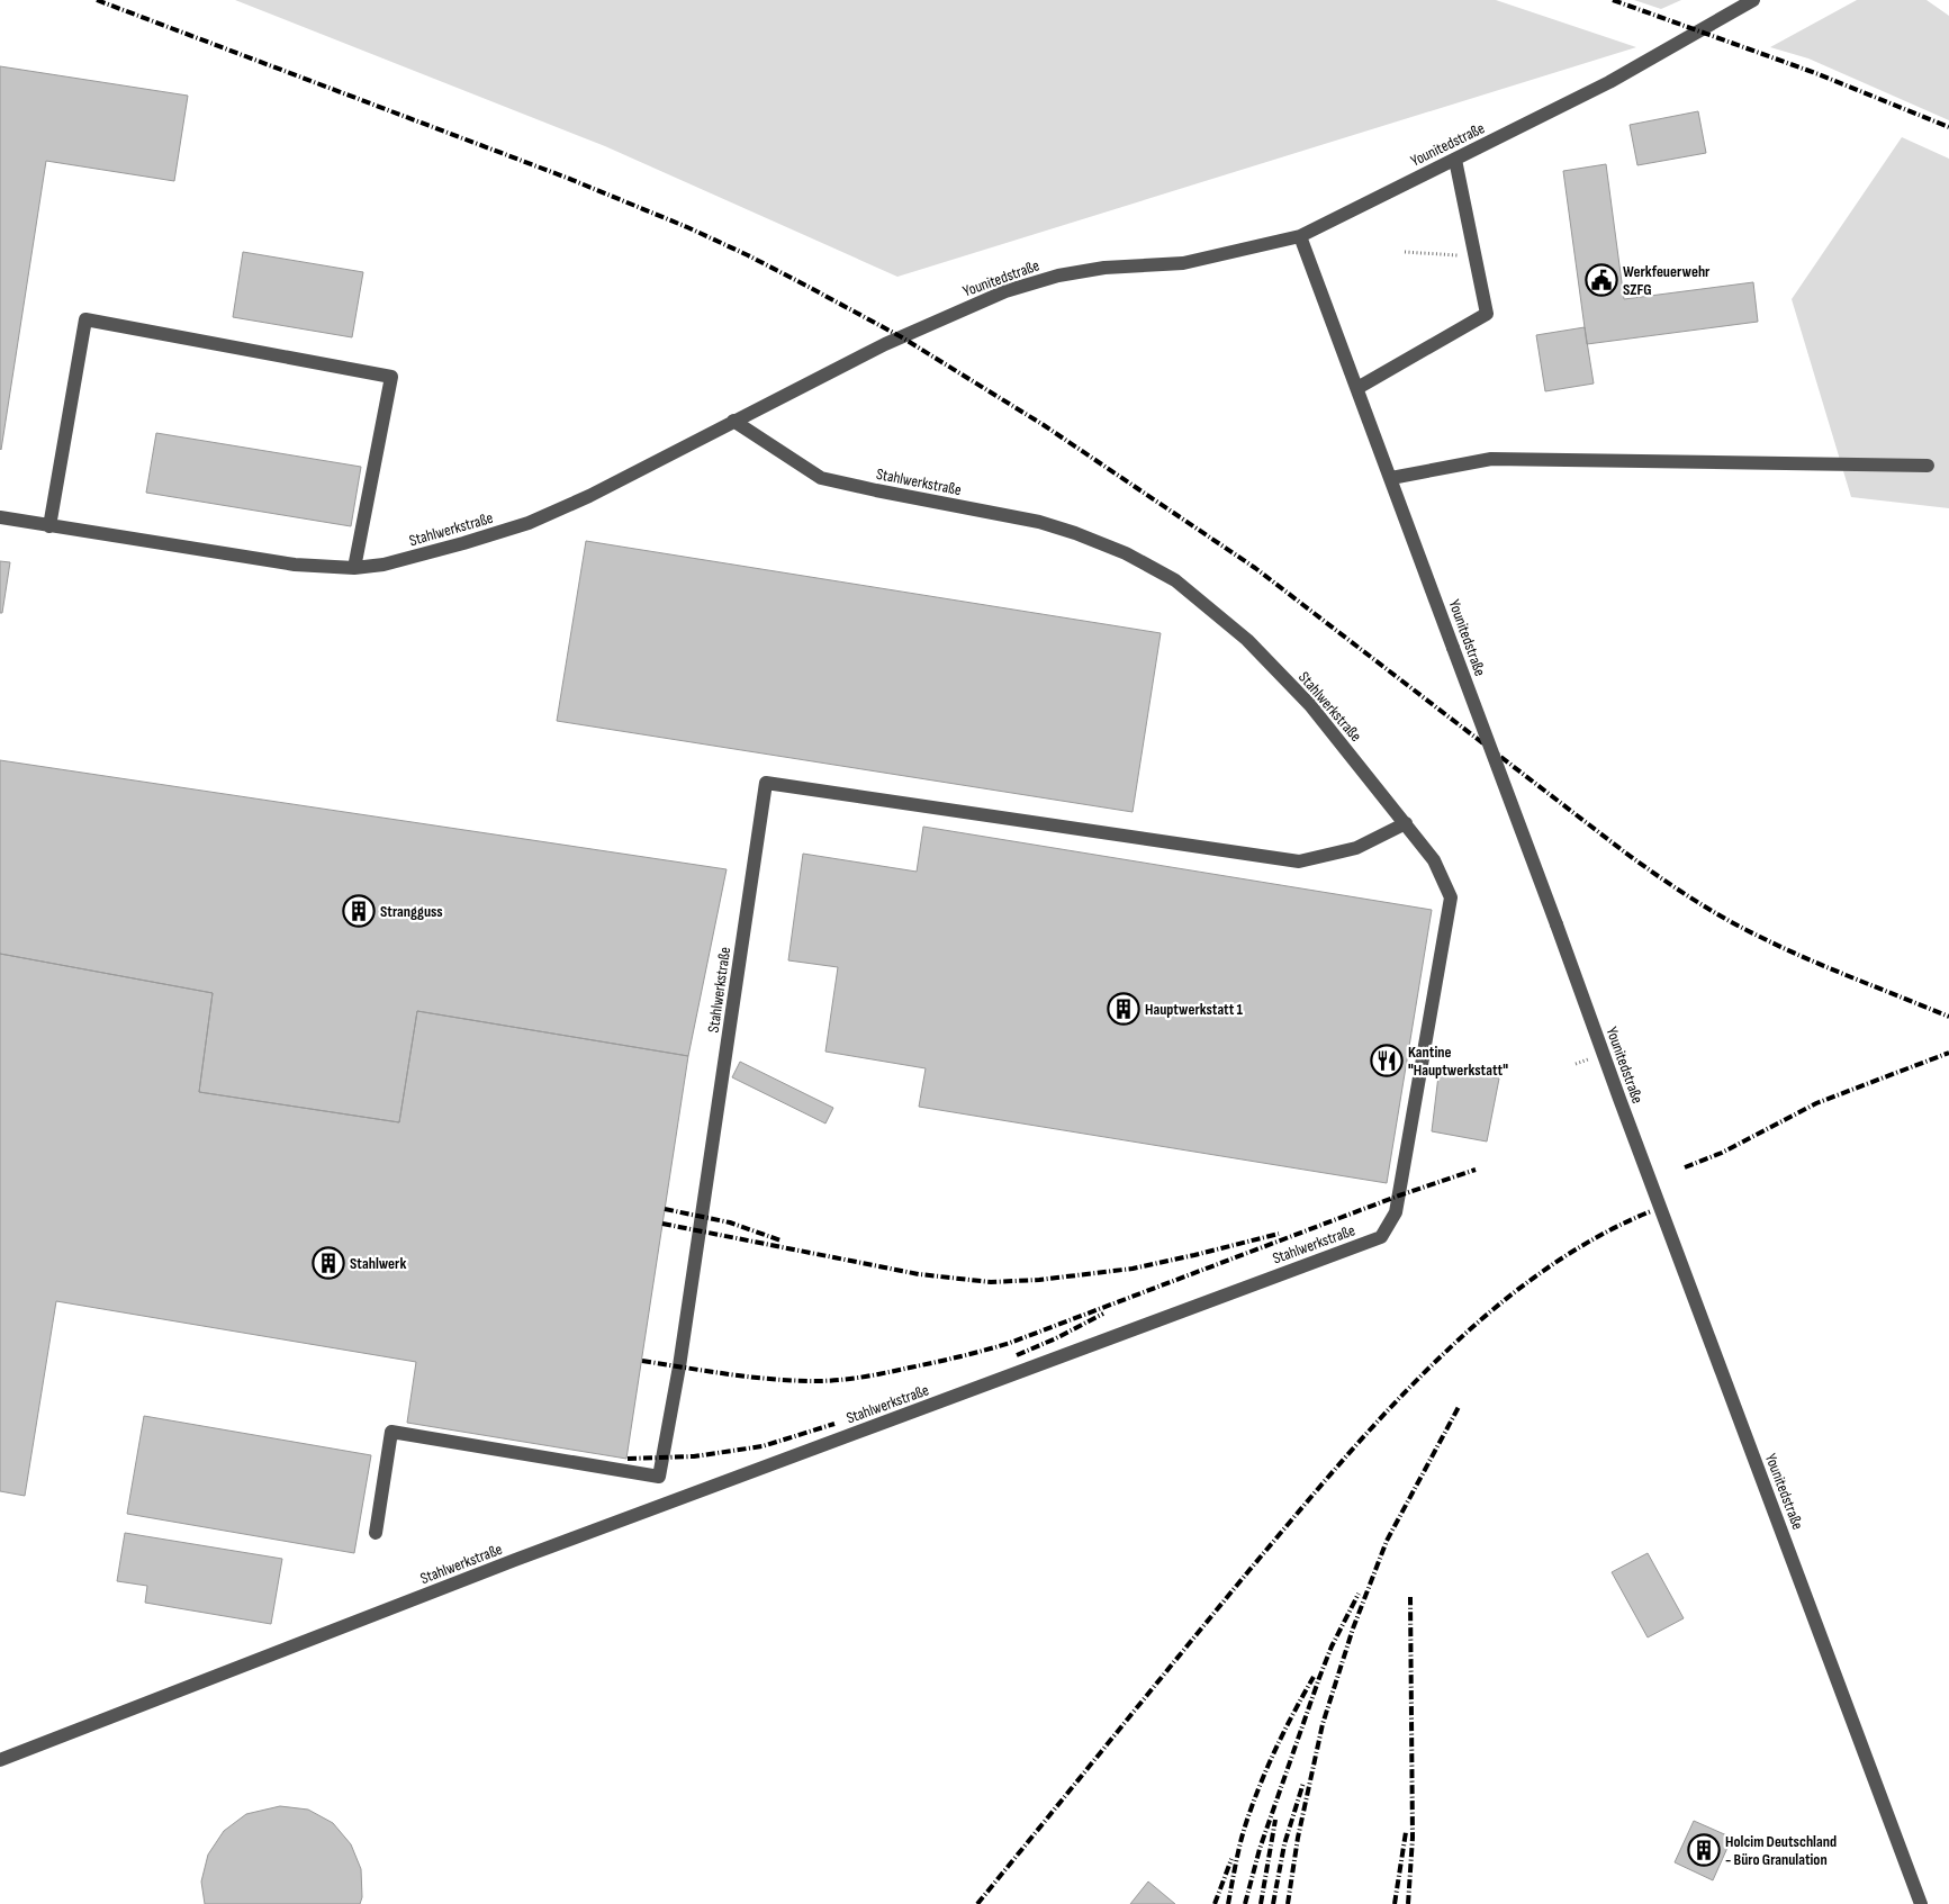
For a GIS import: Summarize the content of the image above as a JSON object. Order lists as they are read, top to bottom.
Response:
{
  "streets": {
    "lane": ["Younitedstraße", "Stahlwerkstraße"]
  },
  "crossings": [
    ["Younitedstraße", "Stahlwerkstraße"]
  ],
  "places": {
    "public building": ["Werkfeuerwehr SZFG"],
    "building": [
      "Strangguss",
      "Hauptwerkstatt 1",
      "Stahlwerk",
      "Holcim Deutschland - Büro Granulation"
    ],
    "restaurant": ["Kantine \"Hauptwerkstatt\""]
  }
}
